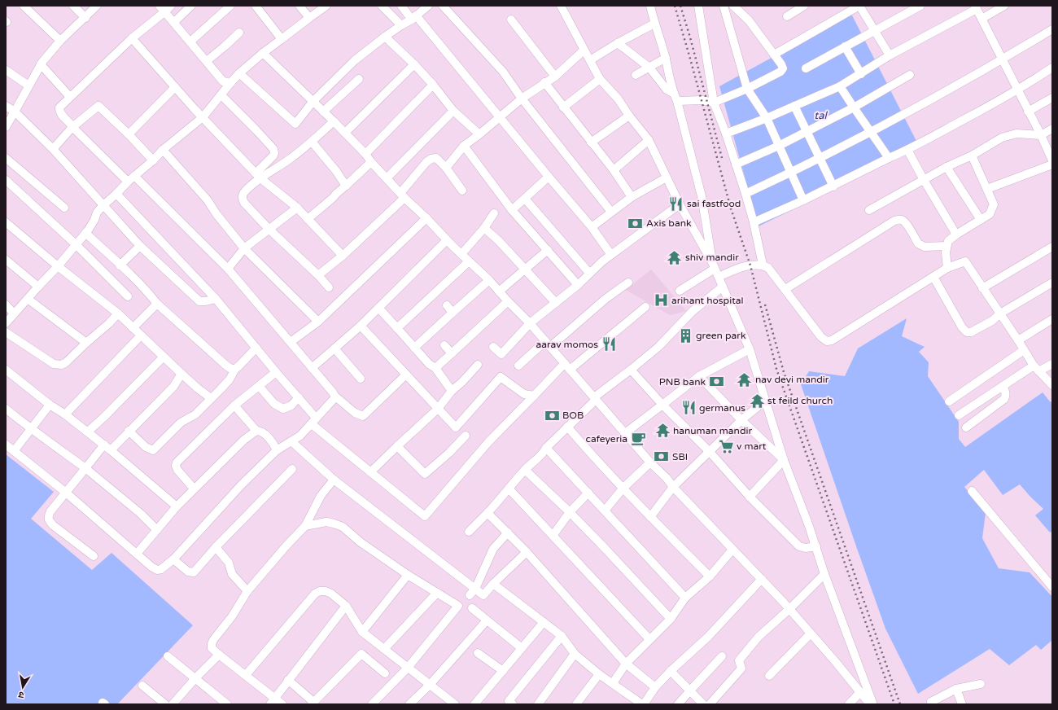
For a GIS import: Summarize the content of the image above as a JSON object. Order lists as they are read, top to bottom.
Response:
{
  "water": ["tal"],
  "places": {
    "restaurant": ["sai fastfood", "aarav momos", "germanus"],
    "bank": [
      "Axis bank",
      "PNB bank",
      "BOB",
      "SBI"
    ],
    "temple": [
      "shiv mandir",
      "nav devi mandir",
      "st feild church",
      "hanuman mandir"
    ],
    "hospital": ["arihant hospital"],
    "building": ["green park"],
    "cafe": ["cafeyeria"],
    "supermarket": ["v mart"]
  },
  "north": "bottom"
}
